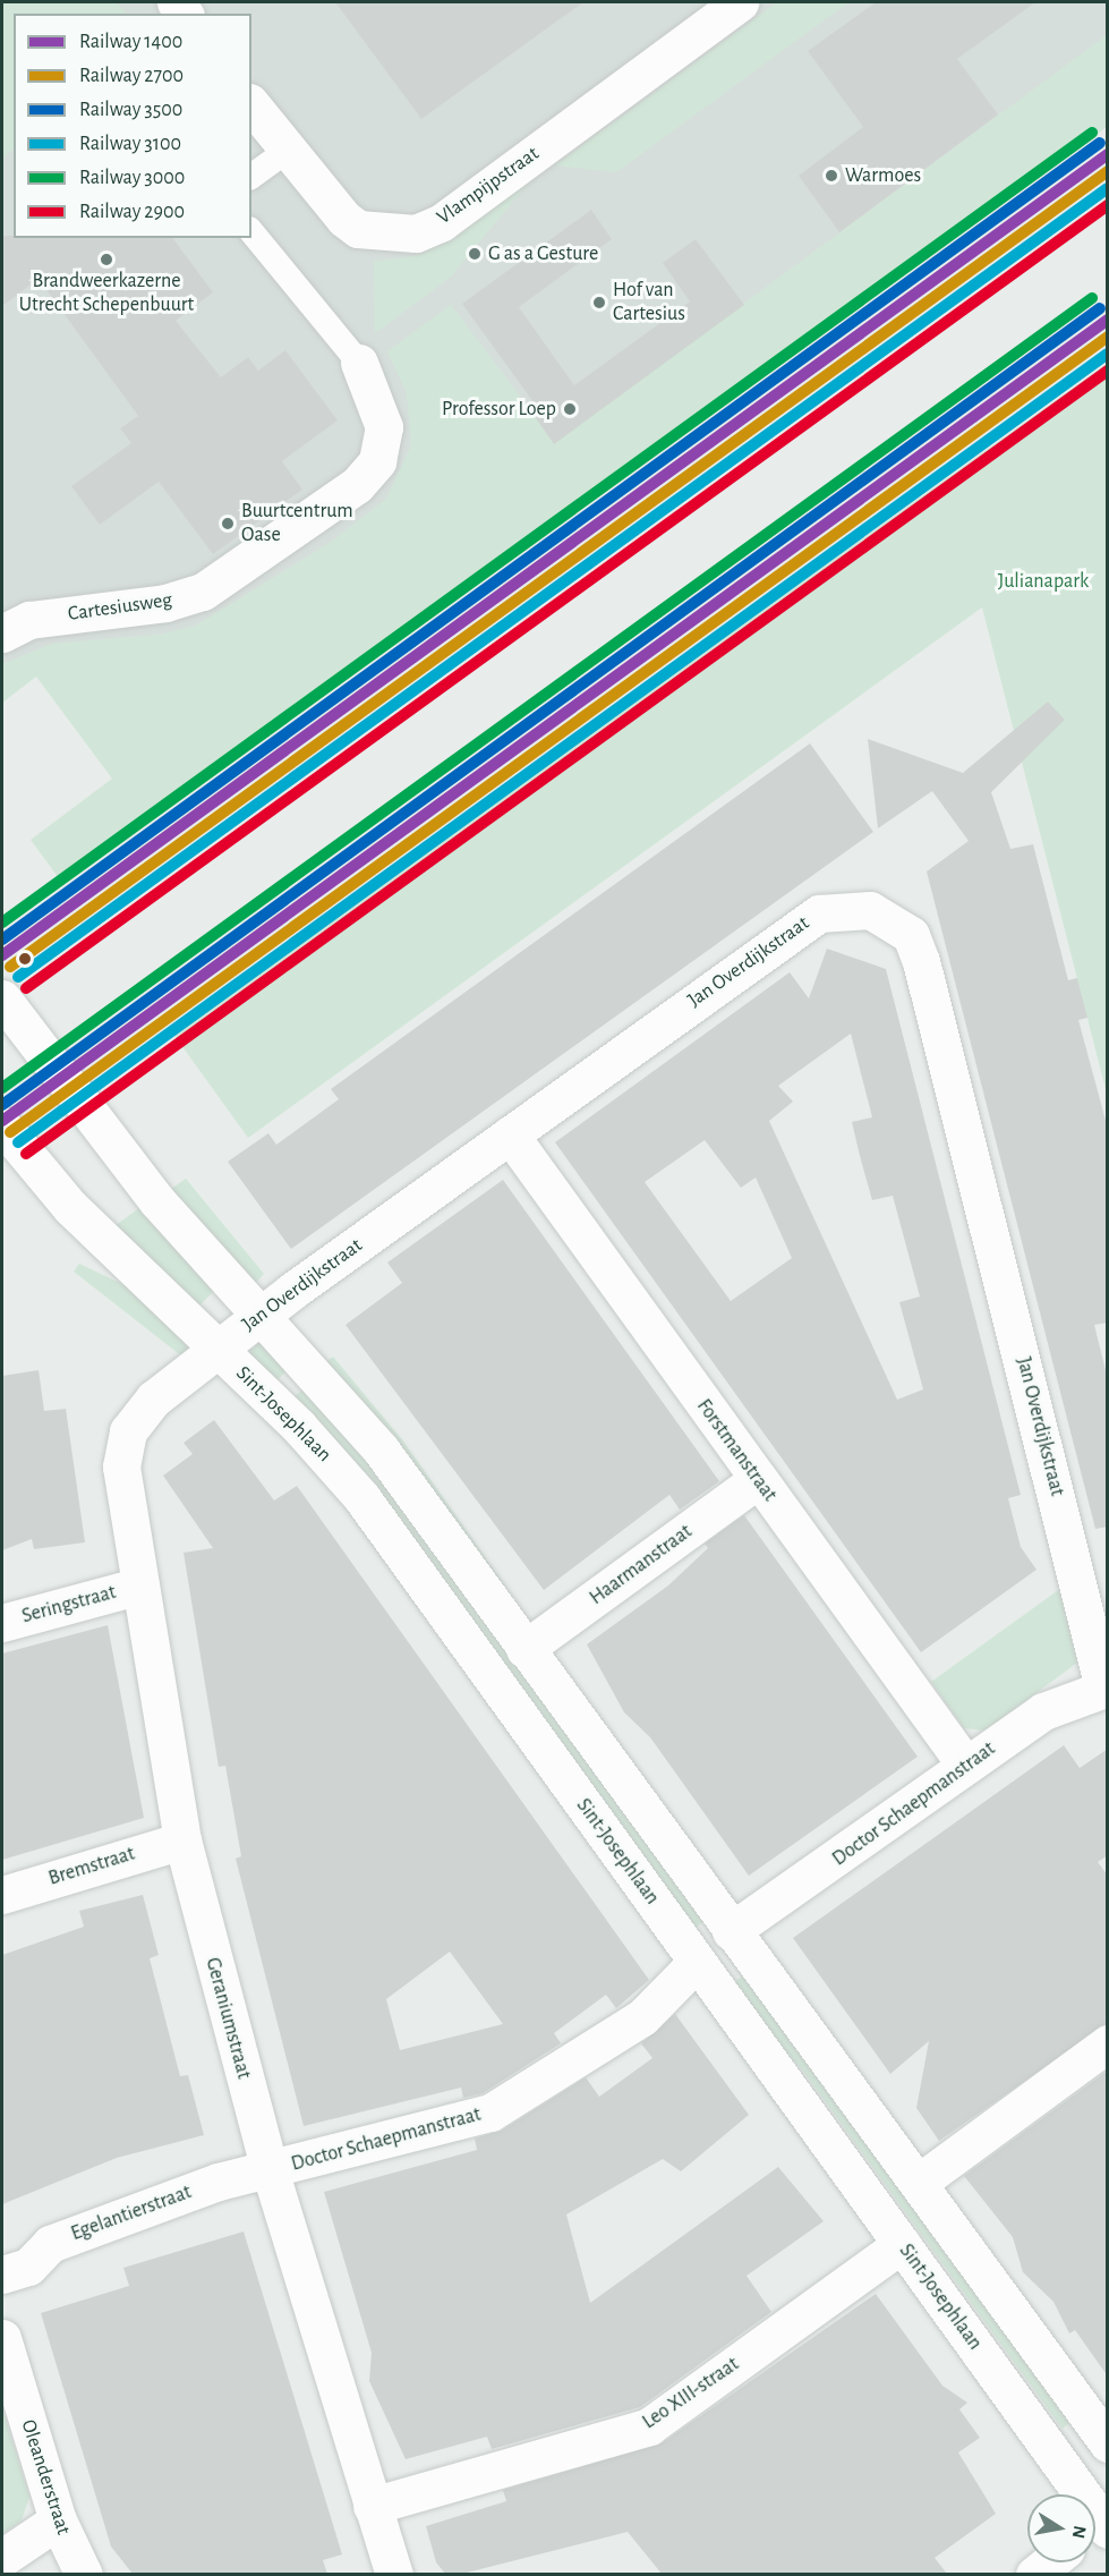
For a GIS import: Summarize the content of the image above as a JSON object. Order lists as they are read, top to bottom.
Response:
{
  "streets": {
    "street": [
      "Vlampijpstraat",
      "Cartesiusweg",
      "Jan Overdijkstraat",
      "Sint-Josephlaan",
      "Forstmanstraat",
      "Haarmanstraat",
      "Seringstraat",
      "Doctor Schaepmanstraat",
      "Bremstraat",
      "Geraniumstraat",
      "Egelantierstraat",
      "Leo XIII-straat",
      "Oleanderstraat"
    ]
  },
  "crossings": [
    ["Jan Overdijkstraat", "Sint-Josephlaan"],
    ["Jan Overdijkstraat", "Forstmanstraat"],
    ["Jan Overdijkstraat", "Doctor Schaepmanstraat"],
    ["Jan Overdijkstraat", "Geraniumstraat"],
    ["Sint-Josephlaan", "Doctor Schaepmanstraat"],
    ["Sint-Josephlaan", "Leo XIII-straat"],
    ["Forstmanstraat", "Haarmanstraat"],
    ["Forstmanstraat", "Doctor Schaepmanstraat"],
    ["Seringstraat", "Geraniumstraat"],
    ["Doctor Schaepmanstraat", "Geraniumstraat"],
    ["Doctor Schaepmanstraat", "Egelantierstraat"],
    ["Bremstraat", "Geraniumstraat"],
    ["Geraniumstraat", "Egelantierstraat"],
    ["Geraniumstraat", "Leo XIII-straat"]
  ],
  "parks": ["Julianapark"],
  "places": [
    "Warmoes",
    "G as a Gesture",
    "Brandweerkazerne Utrecht Schepenbuurt",
    "Hof van Cartesius",
    "Professor Loep",
    "Buurtcentrum Oase"
  ],
  "lines": [
    "rail line 3000",
    "rail line 3500",
    "rail line 1400",
    "rail line 2700",
    "rail line 3100",
    "rail line 2900"
  ],
  "legend": [
    "Railway 1400",
    "Railway 2700",
    "Railway 3500",
    "Railway 3100",
    "Railway 3000",
    "Railway 2900"
  ],
  "north": "right"
}
